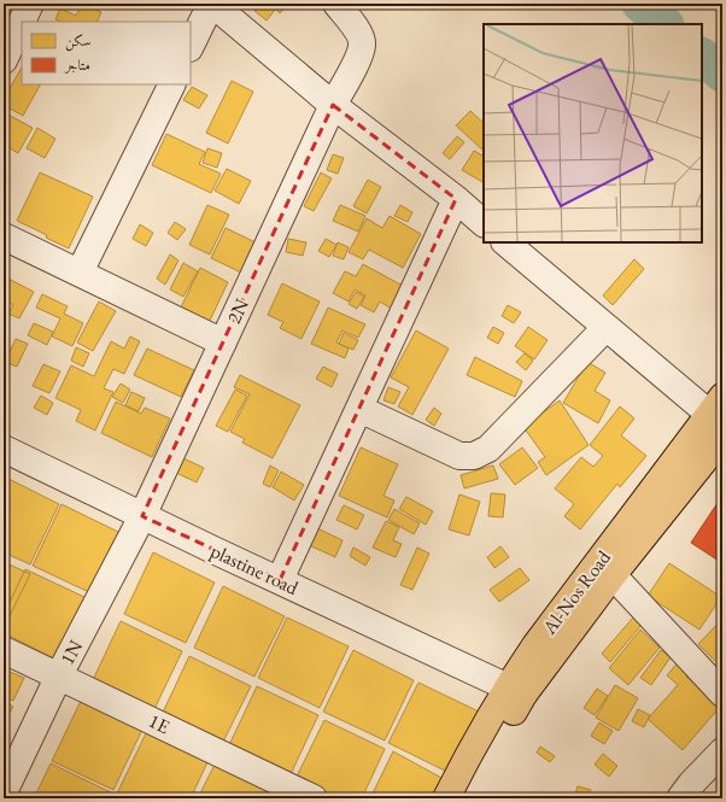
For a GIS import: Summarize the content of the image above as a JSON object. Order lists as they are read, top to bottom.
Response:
{
  "streets": {
    "main road": ["Al-Nos Road"],
    "street": [
      "2N",
      "plastine road",
      "1N",
      "1E"
    ]
  },
  "crossings": [
    ["2N", "plastine road"],
    ["2N", "1N"],
    ["plastine road", "Al-Nos Road"],
    ["plastine road", "1N"],
    ["1N", "1E"]
  ],
  "legend": ["سكن", "متاجر"]
}
